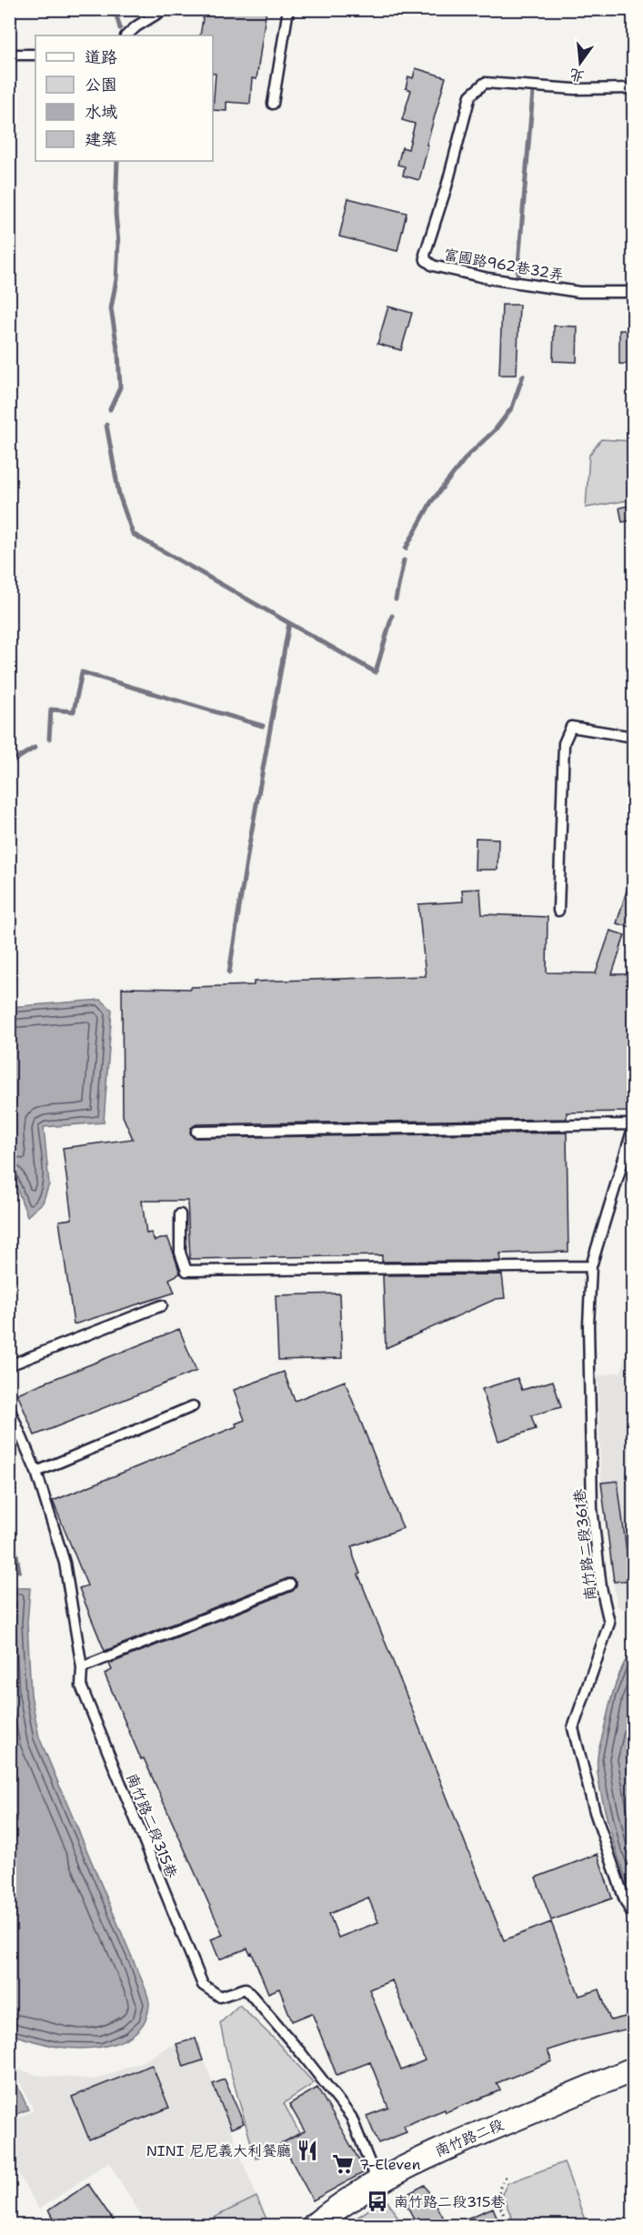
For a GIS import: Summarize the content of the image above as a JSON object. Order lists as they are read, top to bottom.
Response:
{
  "streets": {
    "street": ["南竹路二段"],
    "lane": ["富國路962巷32弄", "南竹路二段361巷", "南竹路二段315巷"]
  },
  "crossings": [
    ["南竹路二段315巷", "南竹路二段"]
  ],
  "places": {
    "restaurant": ["NINI 尼尼義大利餐廳"],
    "supermarket": ["7-Eleven"],
    "bus stop": ["南竹路二段315巷"]
  },
  "legend": [
    "道路",
    "公園",
    "水域",
    "建築"
  ],
  "north": "bottom"
}
